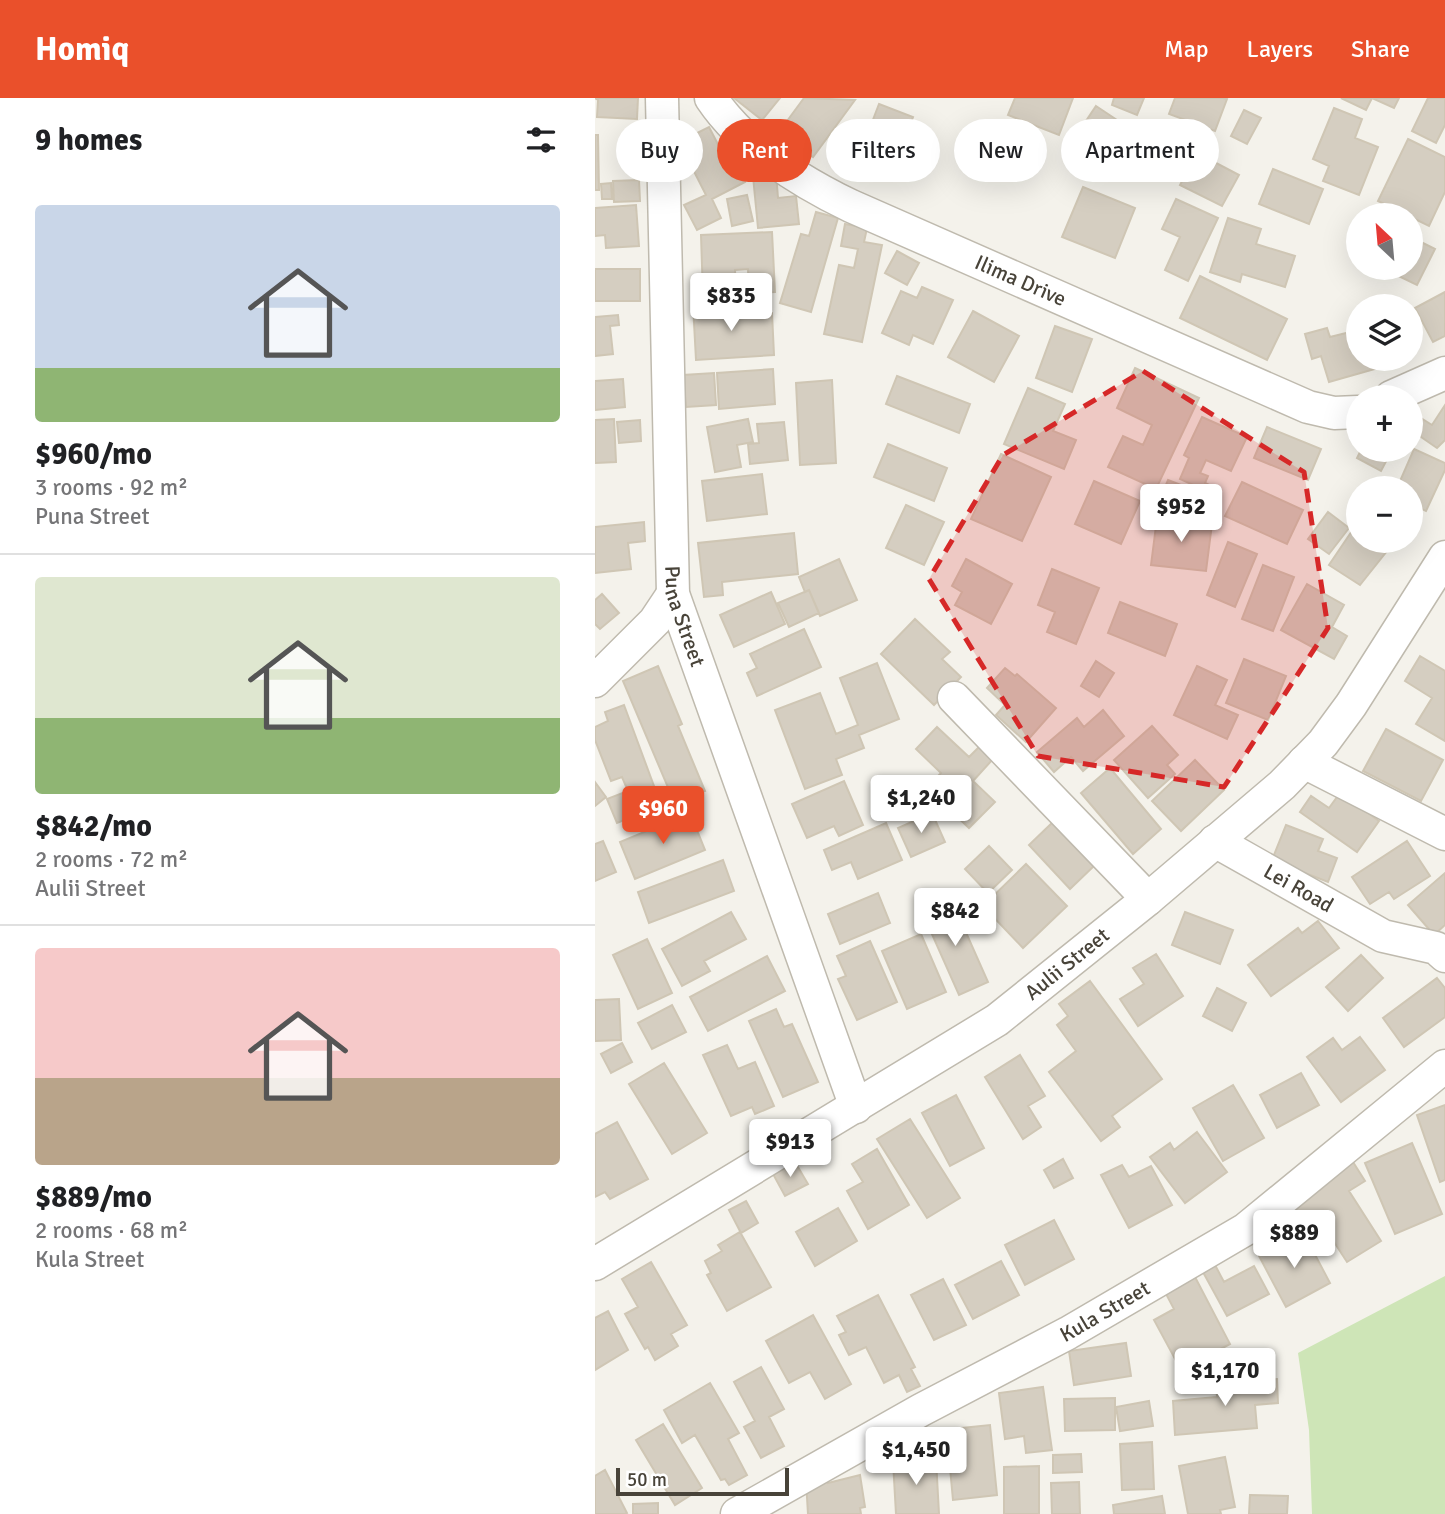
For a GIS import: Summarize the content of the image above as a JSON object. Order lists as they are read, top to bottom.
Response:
{
  "streets": {
    "street": [
      "Ilima Drive",
      "Puna Street",
      "Lei Road",
      "Aulii Street",
      "Kula Street"
    ]
  },
  "crossings": [
    ["Puna Street", "Aulii Street"],
    ["Lei Road", "Aulii Street"]
  ],
  "scale_bar": "50 m",
  "north": "top left",
  "page": {
    "header": "Homiq",
    "nav": ["Map", "Layers", "Share"],
    "heading": "9 homes",
    "chip": [
      "Buy",
      "Rent",
      "Filters",
      "New",
      "Apartment"
    ],
    "list": [
      {
        "name": "$960/mo",
        "note": "3 rooms · 92 m² · Puna Street"
      },
      {
        "name": "$842/mo",
        "note": "2 rooms · 72 m² · Aulii Street"
      },
      {
        "name": "$889/mo",
        "note": "2 rooms · 68 m² · Kula Street"
      }
    ],
    "map_buttons": ["+", "−"],
    "price": [
      "$835",
      "$952",
      "$1,240",
      "$960",
      "$842",
      "$913",
      "$889",
      "$1,170",
      "$1,450"
    ],
    "scale": "50 m"
  }
}
